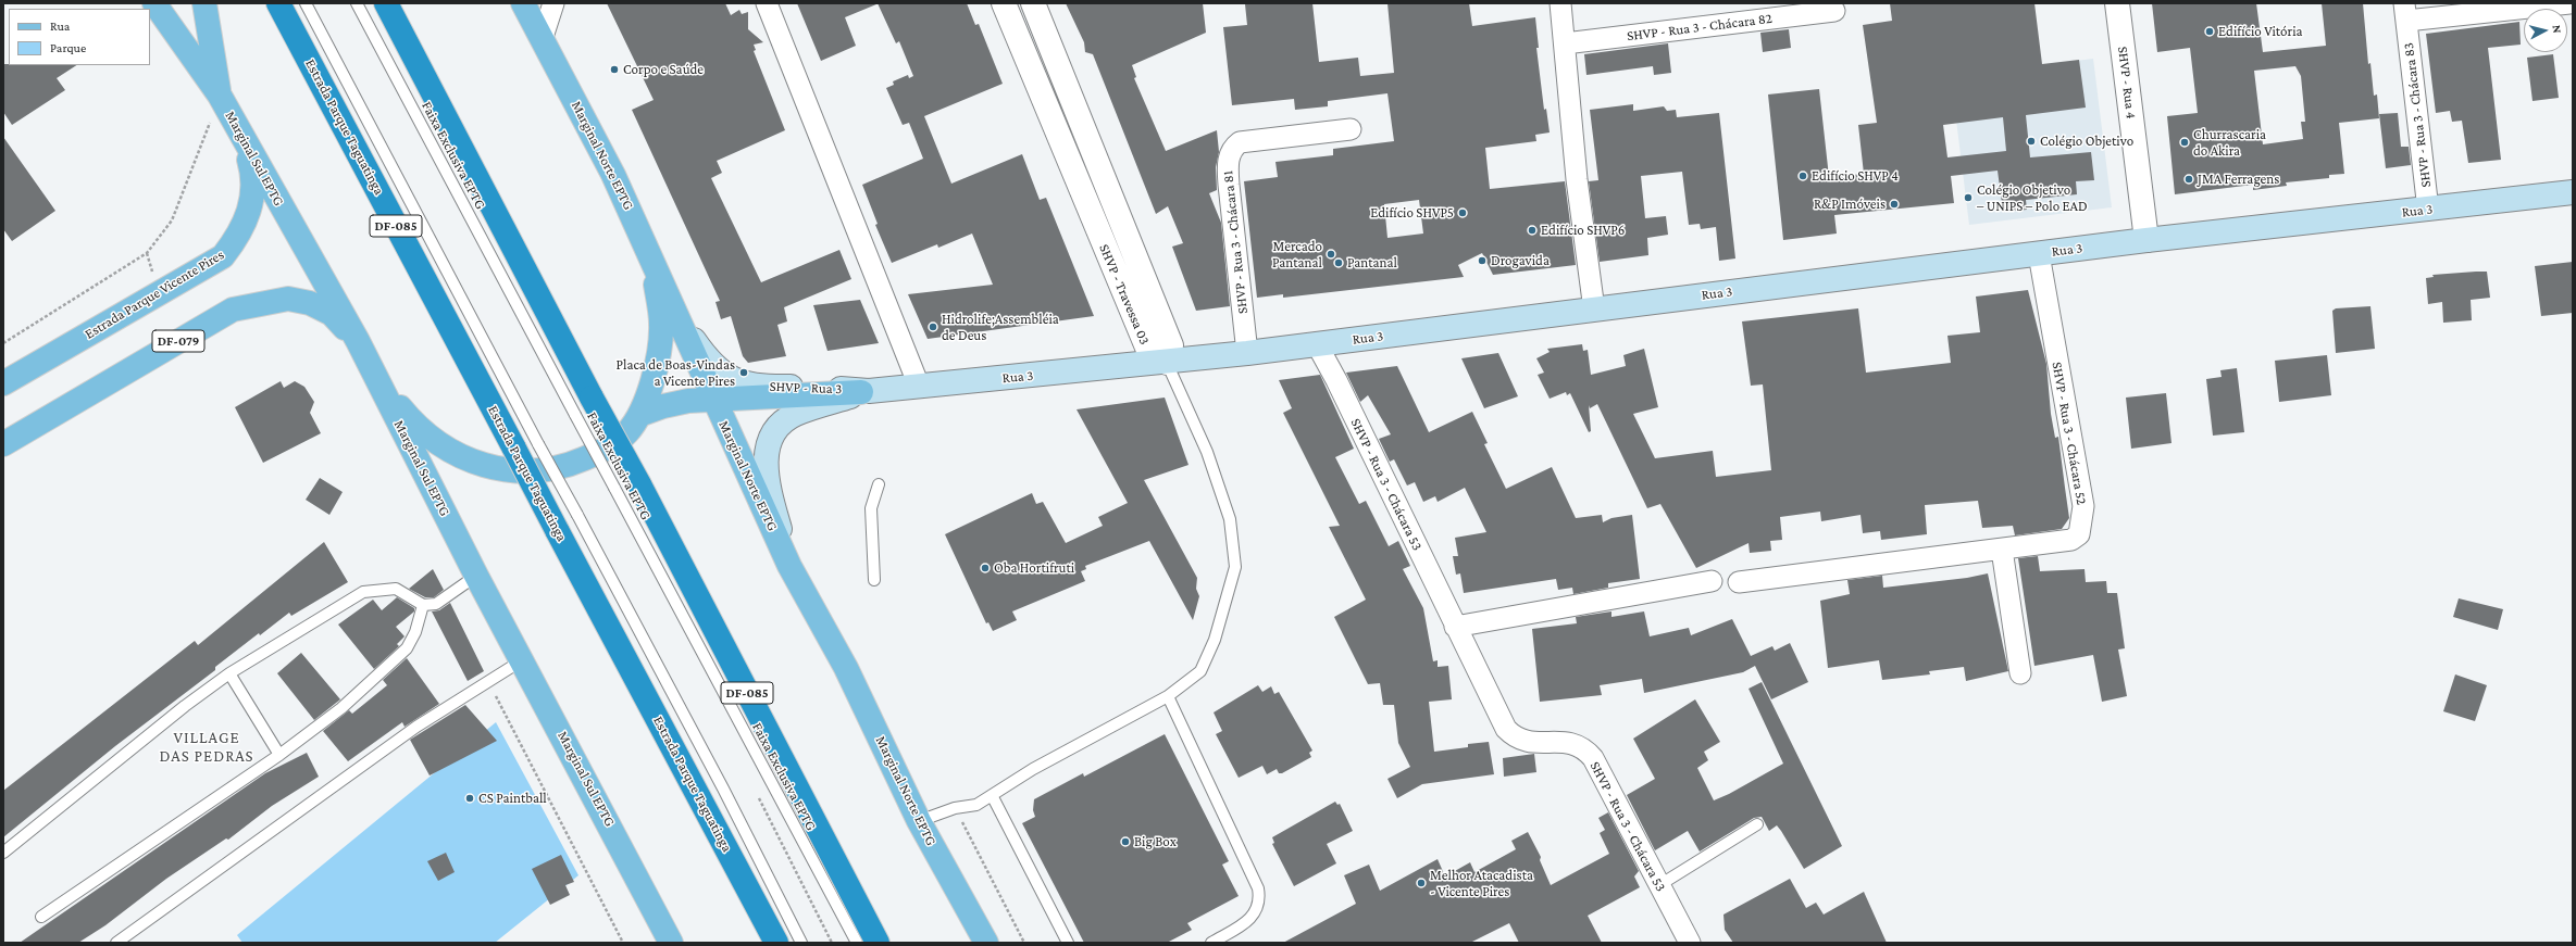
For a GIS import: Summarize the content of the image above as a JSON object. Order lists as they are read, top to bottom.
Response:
{
  "streets": {
    "highway": ["Estrada Parque Taguatinga", "DF-085"],
    "main road": [
      "Marginal Norte EPTG",
      "Marginal Sul EPTG",
      "Rua 3",
      "Estrada Parque Vicente Pires",
      "DF-079",
      "SHVP - Rua 3"
    ],
    "street": [
      "SHVP - Rua 3 - Chácara 82",
      "SHVP - Rua 4",
      "SHVP - Rua 3 - Chácara 83",
      "SHVP - Rua 3 - Chácara 81",
      "SHVP - Travessa 03",
      "SHVP - Rua 3 - Chácara 52",
      "SHVP - Rua 3 - Chácara 53"
    ],
    "lane": ["Faixa Exclusiva EPTG"]
  },
  "crossings": [
    ["SHVP - Rua 4", "Rua 3"],
    ["SHVP - Rua 3 - Chácara 83", "Rua 3"],
    ["Marginal Norte EPTG", "SHVP - Rua 3"],
    ["Marginal Sul EPTG", "Estrada Parque Vicente Pires"],
    ["Marginal Sul EPTG", "DF-079"],
    ["Rua 3", "SHVP - Rua 3 - Chácara 81"],
    ["Rua 3", "SHVP - Travessa 03"],
    ["Rua 3", "SHVP - Rua 3"],
    ["Rua 3", "SHVP - Rua 3 - Chácara 52"],
    ["Rua 3", "SHVP - Rua 3 - Chácara 53"]
  ],
  "districts": ["VILLAGE DAS PEDRAS"],
  "places": [
    "Edifício Vitória",
    "Corpo e Saúde",
    "Colégio Objetivo",
    "Churrascaria do Akira",
    "Edifício SHVP 4",
    "JMA Ferragens",
    "Colégio Objetivo – UNIPS – Polo EAD",
    "R&P Imóveis",
    "Edifício SHVP5",
    "Edifício SHVP6",
    "Mercado Pantanal",
    "Drogavida",
    "Pantanal",
    "Hidrolife;Assembléia de Deus",
    "Placa de Boas-Vindas a Vicente Pires",
    "Oba Hortifruti",
    "CS Paintball",
    "Big Box",
    "Melhor Atacadista - Vicente Pires"
  ],
  "legend": ["Rua", "Parque"],
  "north": "right"
}
